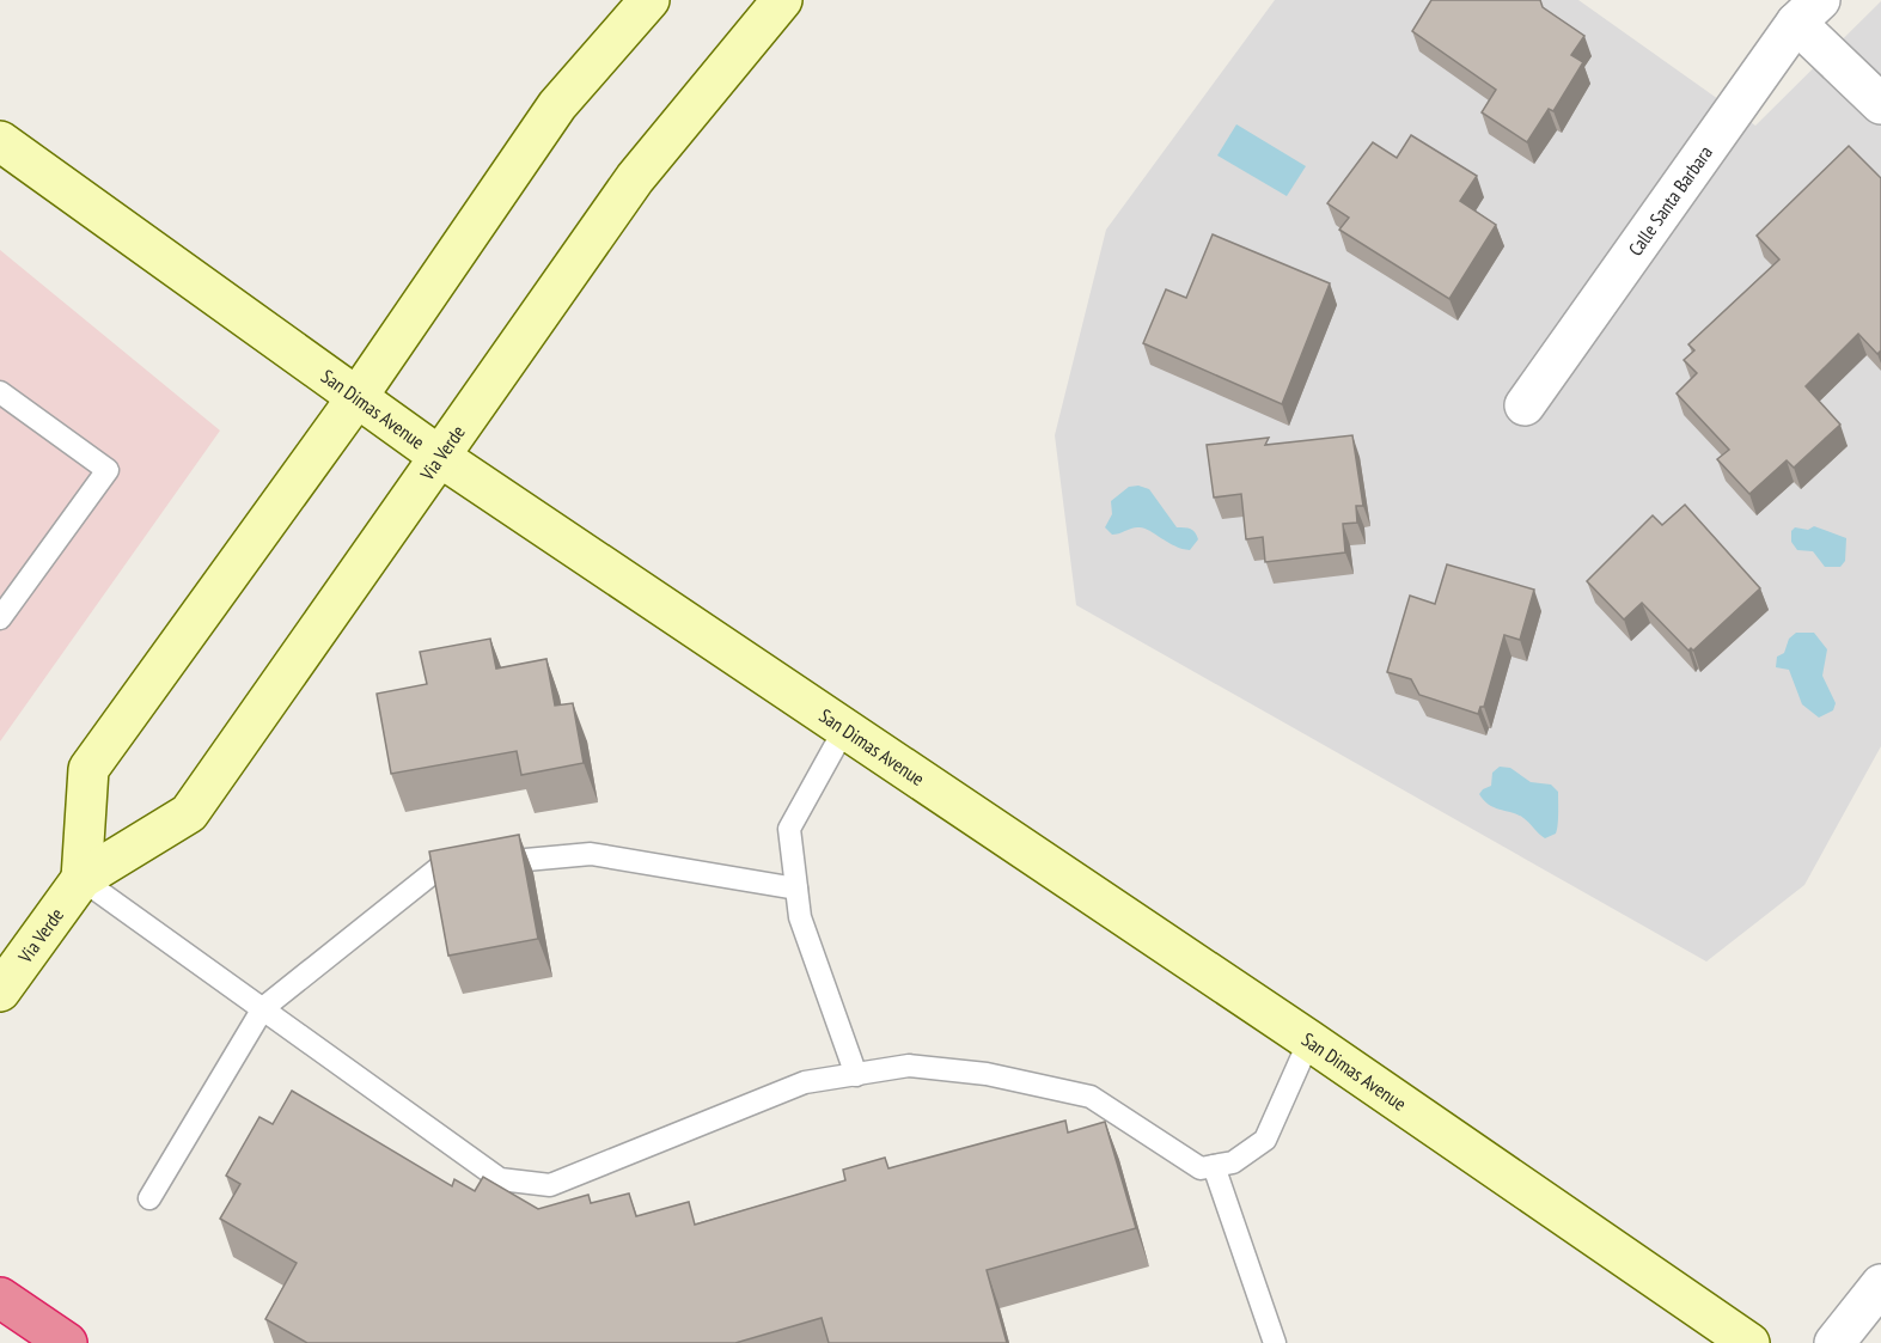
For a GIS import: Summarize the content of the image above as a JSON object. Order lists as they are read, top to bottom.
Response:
{
  "streets": {
    "main road": ["San Dimas Avenue", "Via Verde"],
    "street": ["Calle Santa Barbara"]
  },
  "crossings": [
    ["San Dimas Avenue", "Via Verde"]
  ]
}
